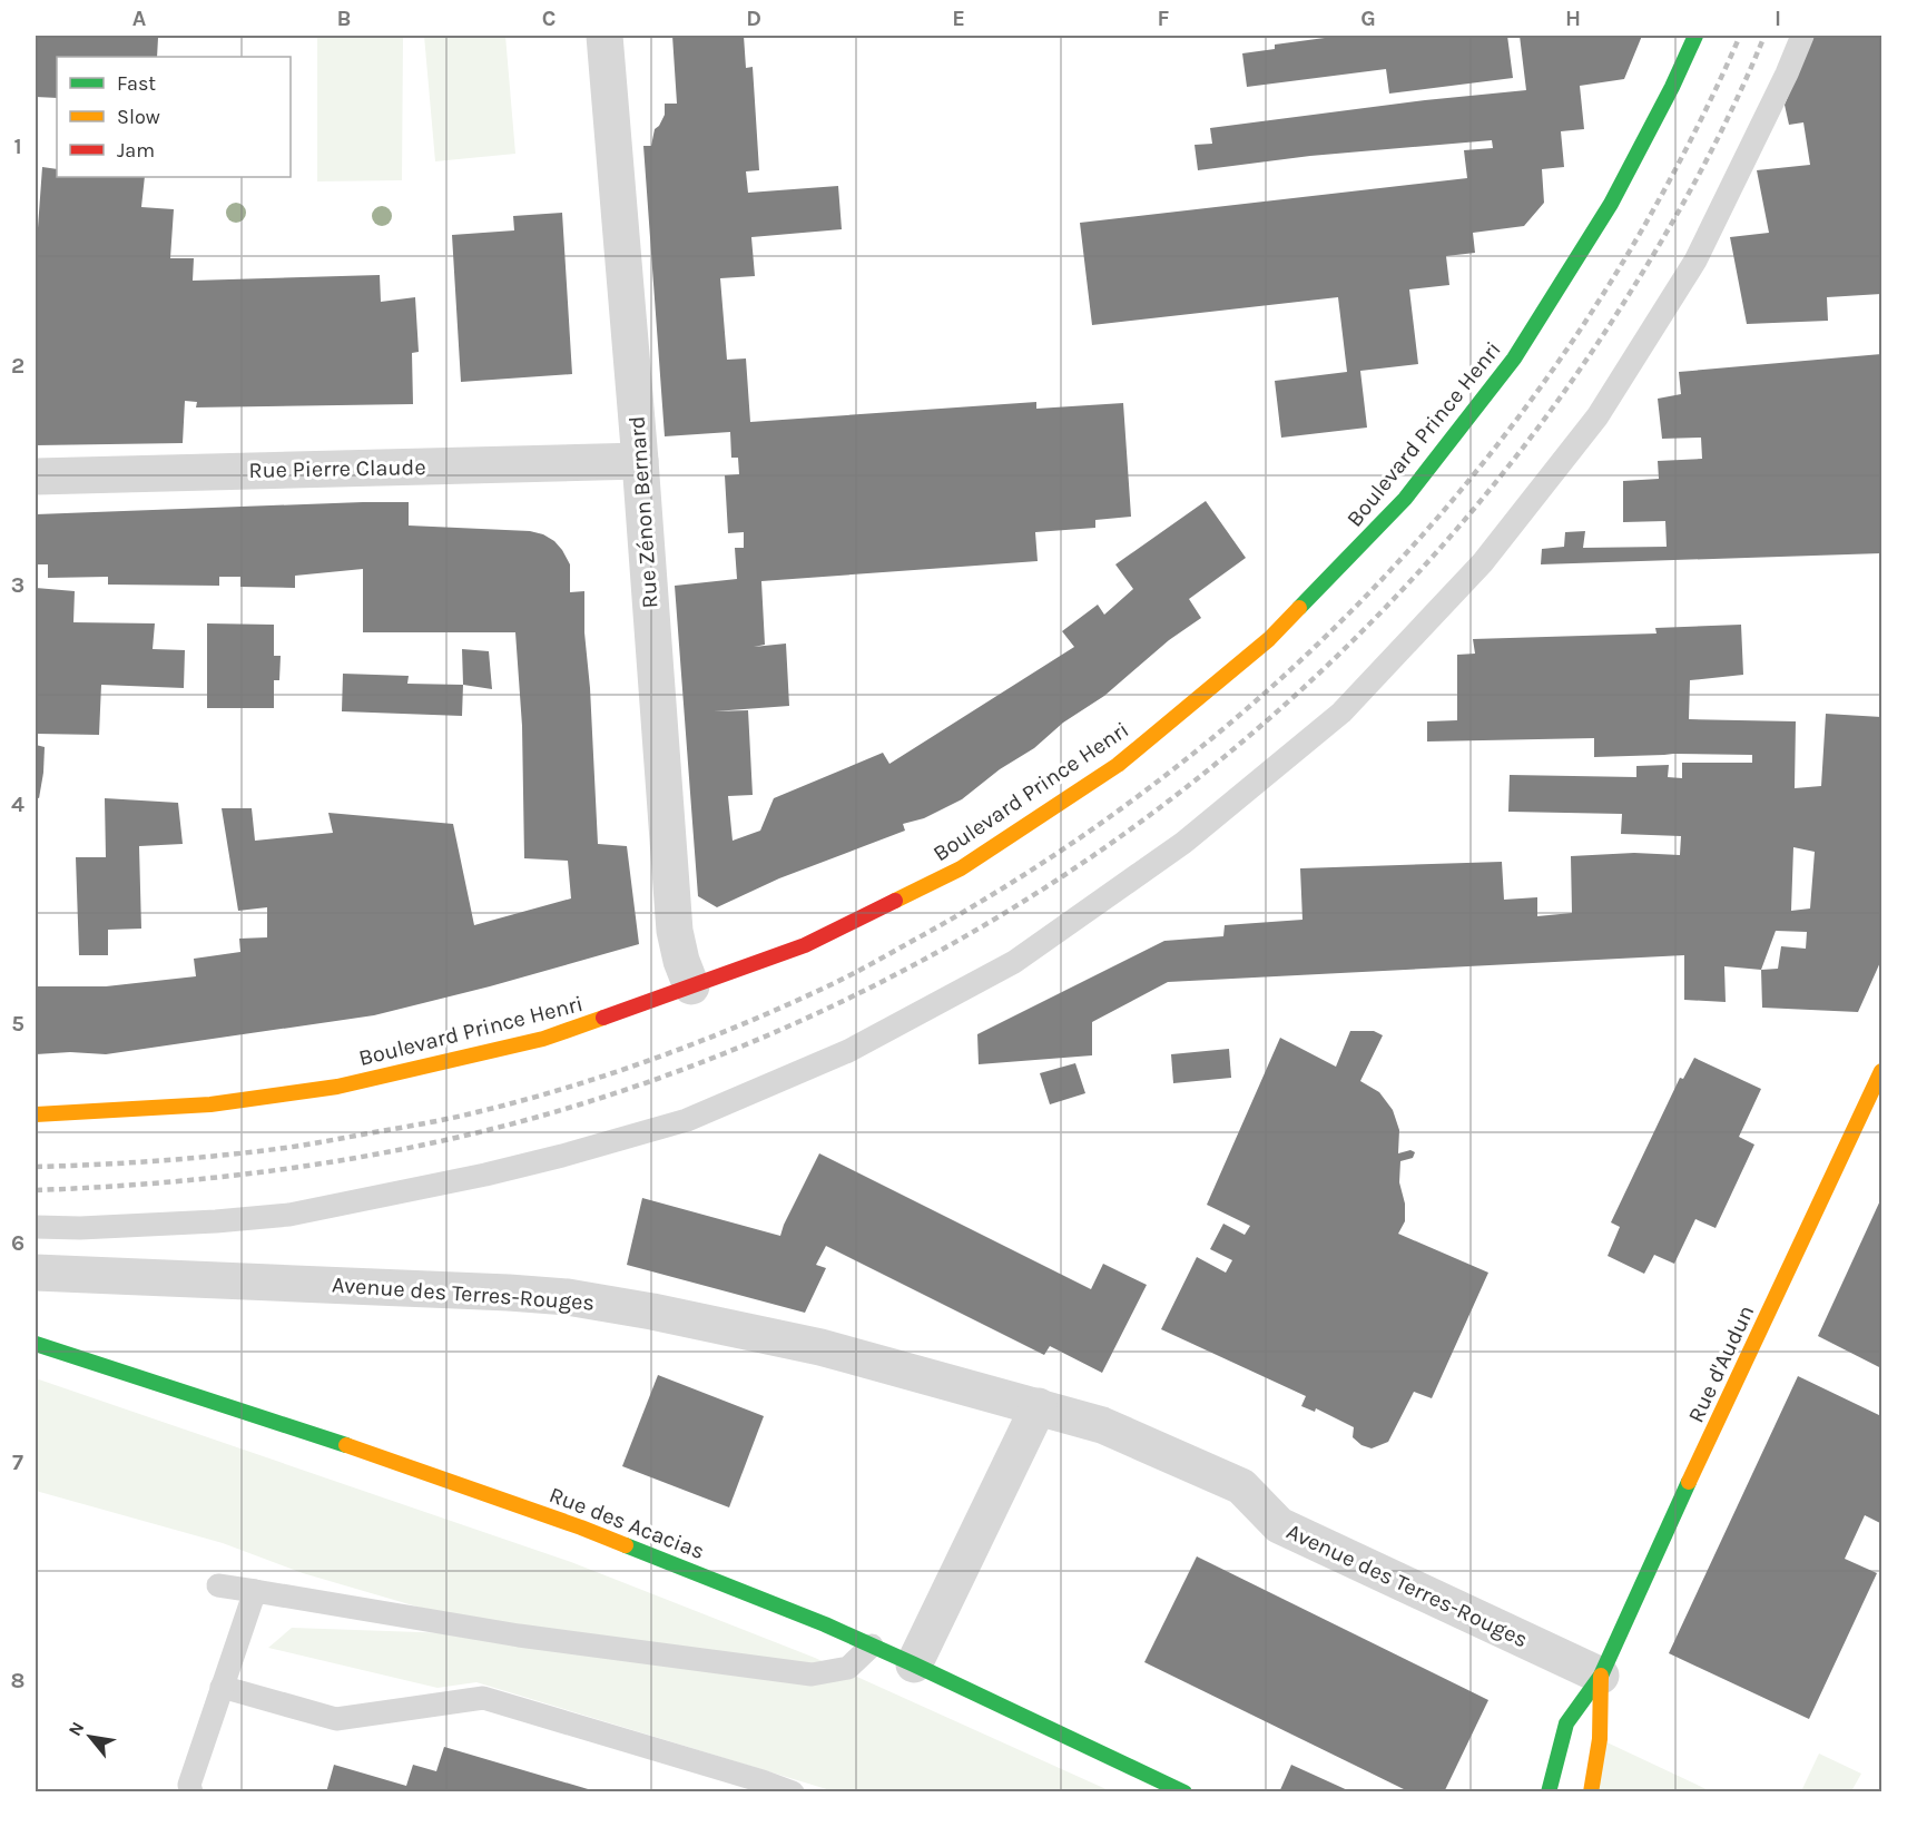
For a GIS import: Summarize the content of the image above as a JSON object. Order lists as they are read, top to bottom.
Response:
{
  "streets": {
    "main road": ["Boulevard Prince Henri", "Rue d'Audun", "Rue des Acacias"],
    "street": ["Rue Pierre Claude", "Rue Zénon Bernard", "Avenue des Terres-Rouges"]
  },
  "crossings": [
    ["Boulevard Prince Henri", "Rue Zénon Bernard"],
    ["Rue Pierre Claude", "Rue Zénon Bernard"],
    ["Avenue des Terres-Rouges", "Rue d'Audun"]
  ],
  "legend": ["Fast", "Slow", "Jam"],
  "north": "top left",
  "grid": {
    "columns": [
      "A",
      "B",
      "C",
      "D",
      "E",
      "F",
      "G",
      "H",
      "I"
    ],
    "rows": [
      "1",
      "2",
      "3",
      "4",
      "5",
      "6",
      "7",
      "8"
    ]
  }
}
